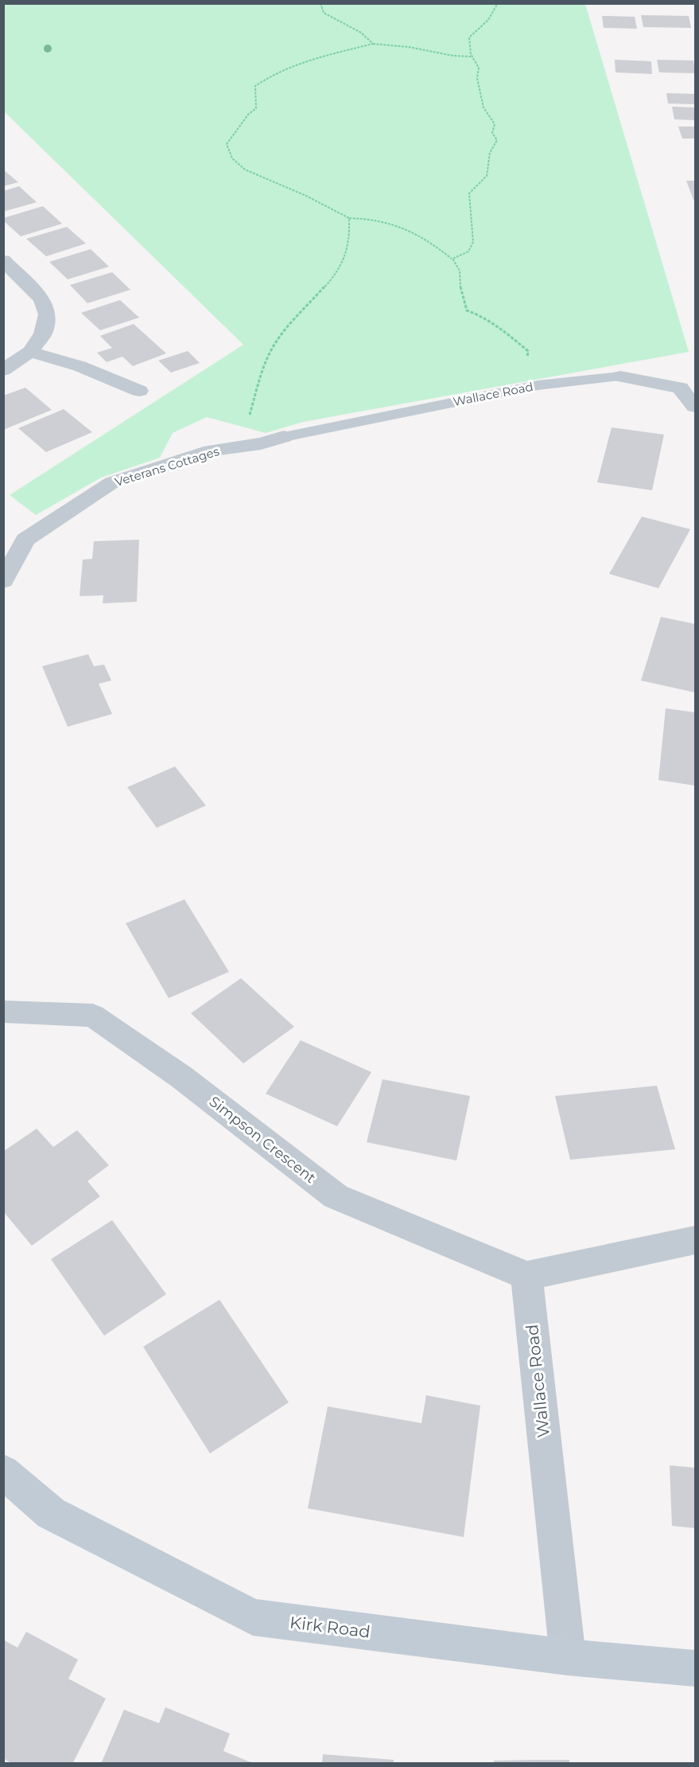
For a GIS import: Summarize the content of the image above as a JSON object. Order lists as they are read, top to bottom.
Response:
{
  "streets": {
    "main road": ["Kirk Road"],
    "street": ["Wallace Road", "Veterans Cottages", "Simpson Crescent"]
  },
  "crossings": [
    ["Wallace Road", "Veterans Cottages"],
    ["Wallace Road", "Simpson Crescent"],
    ["Wallace Road", "Kirk Road"]
  ]
}
